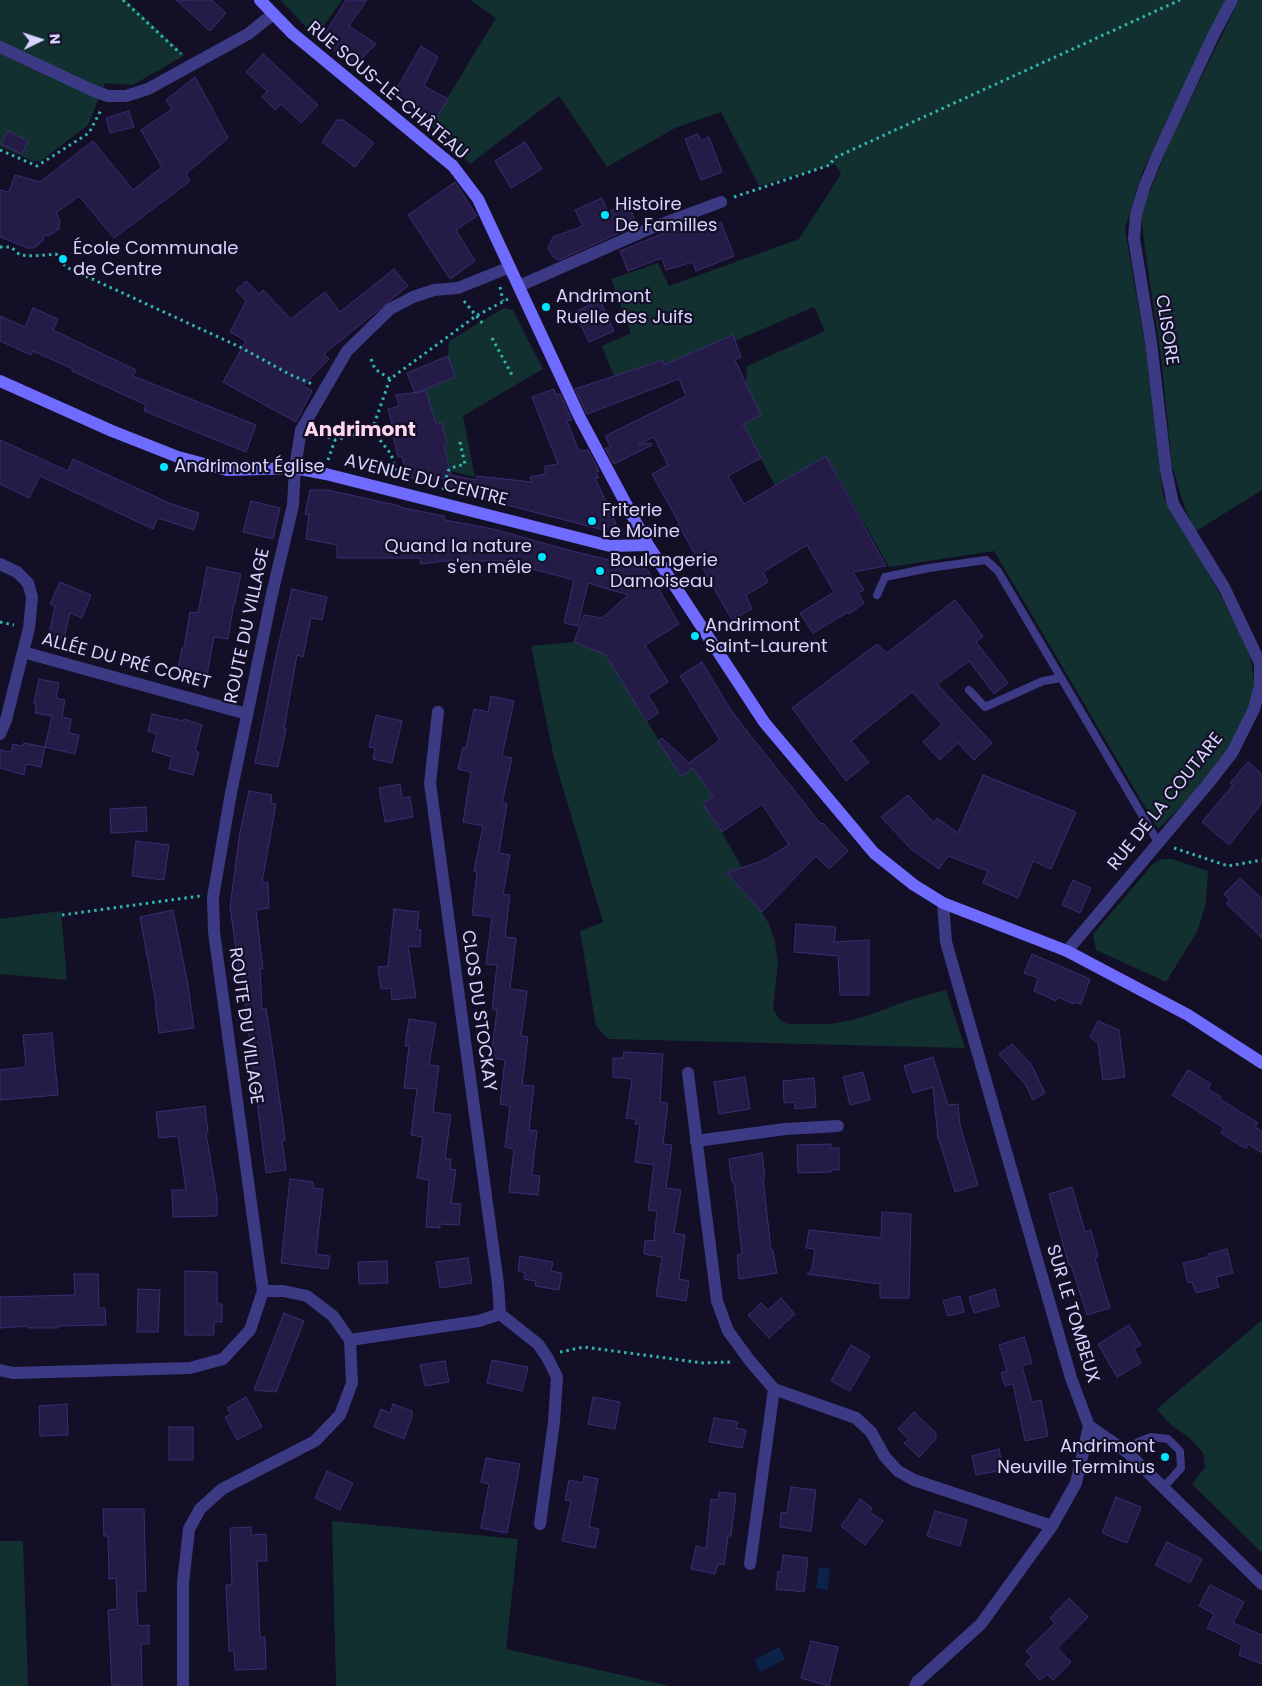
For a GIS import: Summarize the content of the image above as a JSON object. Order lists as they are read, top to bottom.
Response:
{
  "streets": {
    "street": [
      "RUE SOUS-LE-CHÂTEAU",
      "CLISORE",
      "AVENUE DU CENTRE",
      "ROUTE DU VILLAGE",
      "ALLÉE DU PRÉ CORET",
      "RUE DE LA COUTARE",
      "CLOS DU STOCKAY",
      "SUR LE TOMBEUX"
    ]
  },
  "crossings": [
    ["RUE SOUS-LE-CHÂTEAU", "AVENUE DU CENTRE"],
    ["RUE SOUS-LE-CHÂTEAU", "ROUTE DU VILLAGE"],
    ["RUE SOUS-LE-CHÂTEAU", "RUE DE LA COUTARE"],
    ["RUE SOUS-LE-CHÂTEAU", "SUR LE TOMBEUX"],
    ["CLISORE", "RUE DE LA COUTARE"],
    ["AVENUE DU CENTRE", "ROUTE DU VILLAGE"],
    ["ROUTE DU VILLAGE", "ALLÉE DU PRÉ CORET"]
  ],
  "districts": ["Andrimont"],
  "places": [
    "Histoire De Familles",
    "École Communale de Centre",
    "Andrimont Ruelle des Juifs",
    "Andrimont Église",
    "Friterie Le Moine",
    "Quand la nature s'en mêle",
    "Boulangerie Damoiseau",
    "Andrimont Saint-Laurent",
    "Andrimont Neuville Terminus"
  ],
  "north": "right"
}
